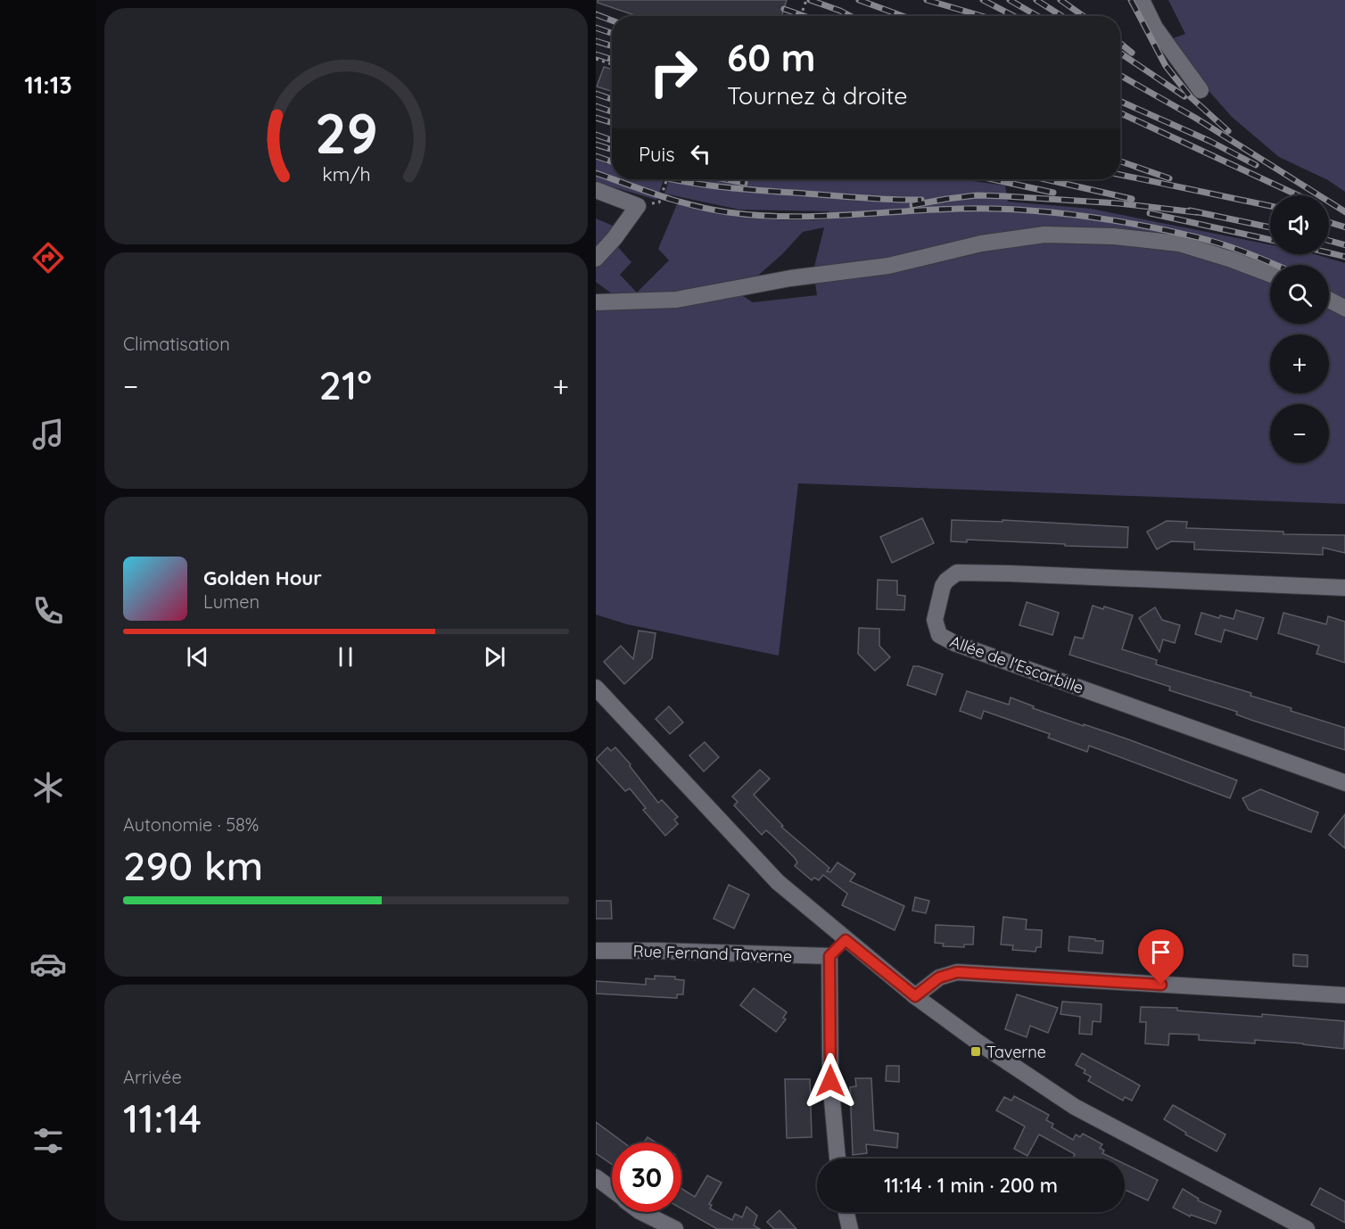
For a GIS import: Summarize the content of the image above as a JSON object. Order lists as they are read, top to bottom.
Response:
{
  "streets": {
    "street": ["Allée de l'Escarbille", "Rue Fernand Taverne"]
  },
  "places": {
    "transit": ["Taverne"]
  },
  "page": {
    "tabs": "11:13",
    "turn": ["60 m", "Tournez à droite"],
    "then": "Puis",
    "map_buttons": ["+", "−"],
    "tile": [
      "Climatisation",
      ["Autonomie · 58%", "290 km"],
      ["Arrivée", "11:14"]
    ],
    "heat": ["−", "21°", "+"],
    "song": ["Golden Hour", "Lumen"],
    "limit": "30",
    "trip": "11:14 · 1 min · 200 m",
    "gauge": ["29", "km/h"]
  }
}
